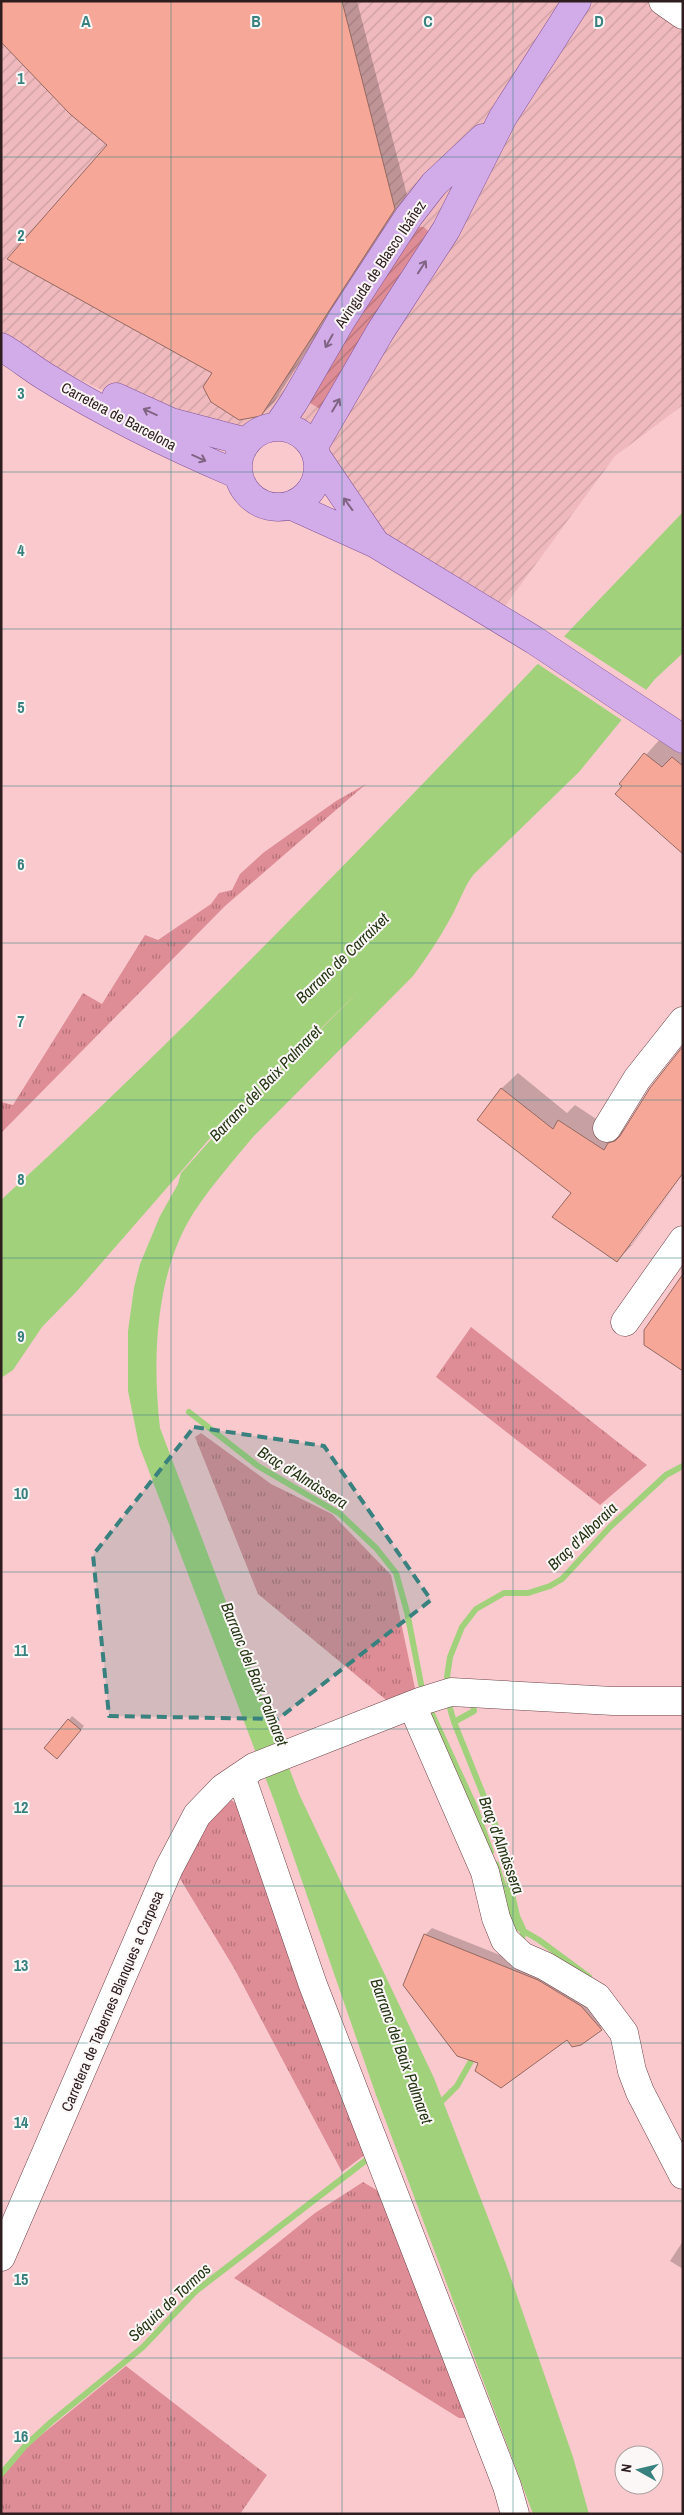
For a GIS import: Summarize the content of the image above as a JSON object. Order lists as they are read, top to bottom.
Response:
{
  "streets": {
    "main road": ["Avinguda de Blasco Ibáñez", "Carretera de Barcelona"],
    "street": ["Carretera de Tabernes Blanques a Carpesa"]
  },
  "crossings": [
    ["Avinguda de Blasco Ibáñez", "Carretera de Barcelona"]
  ],
  "water": [
    "Barranc de Carraixet",
    "Barranc del Baix Palmaret",
    "Braç d'Almàssera",
    "Braç d'Alboraia",
    "Séquia de Tormos"
  ],
  "north": "left",
  "grid": {
    "columns": [
      "A",
      "B",
      "C",
      "D"
    ],
    "rows": [
      "1",
      "2",
      "3",
      "4",
      "5",
      "6",
      "7",
      "8",
      "9",
      "10",
      "11",
      "12",
      "13",
      "14",
      "15",
      "16"
    ]
  }
}
